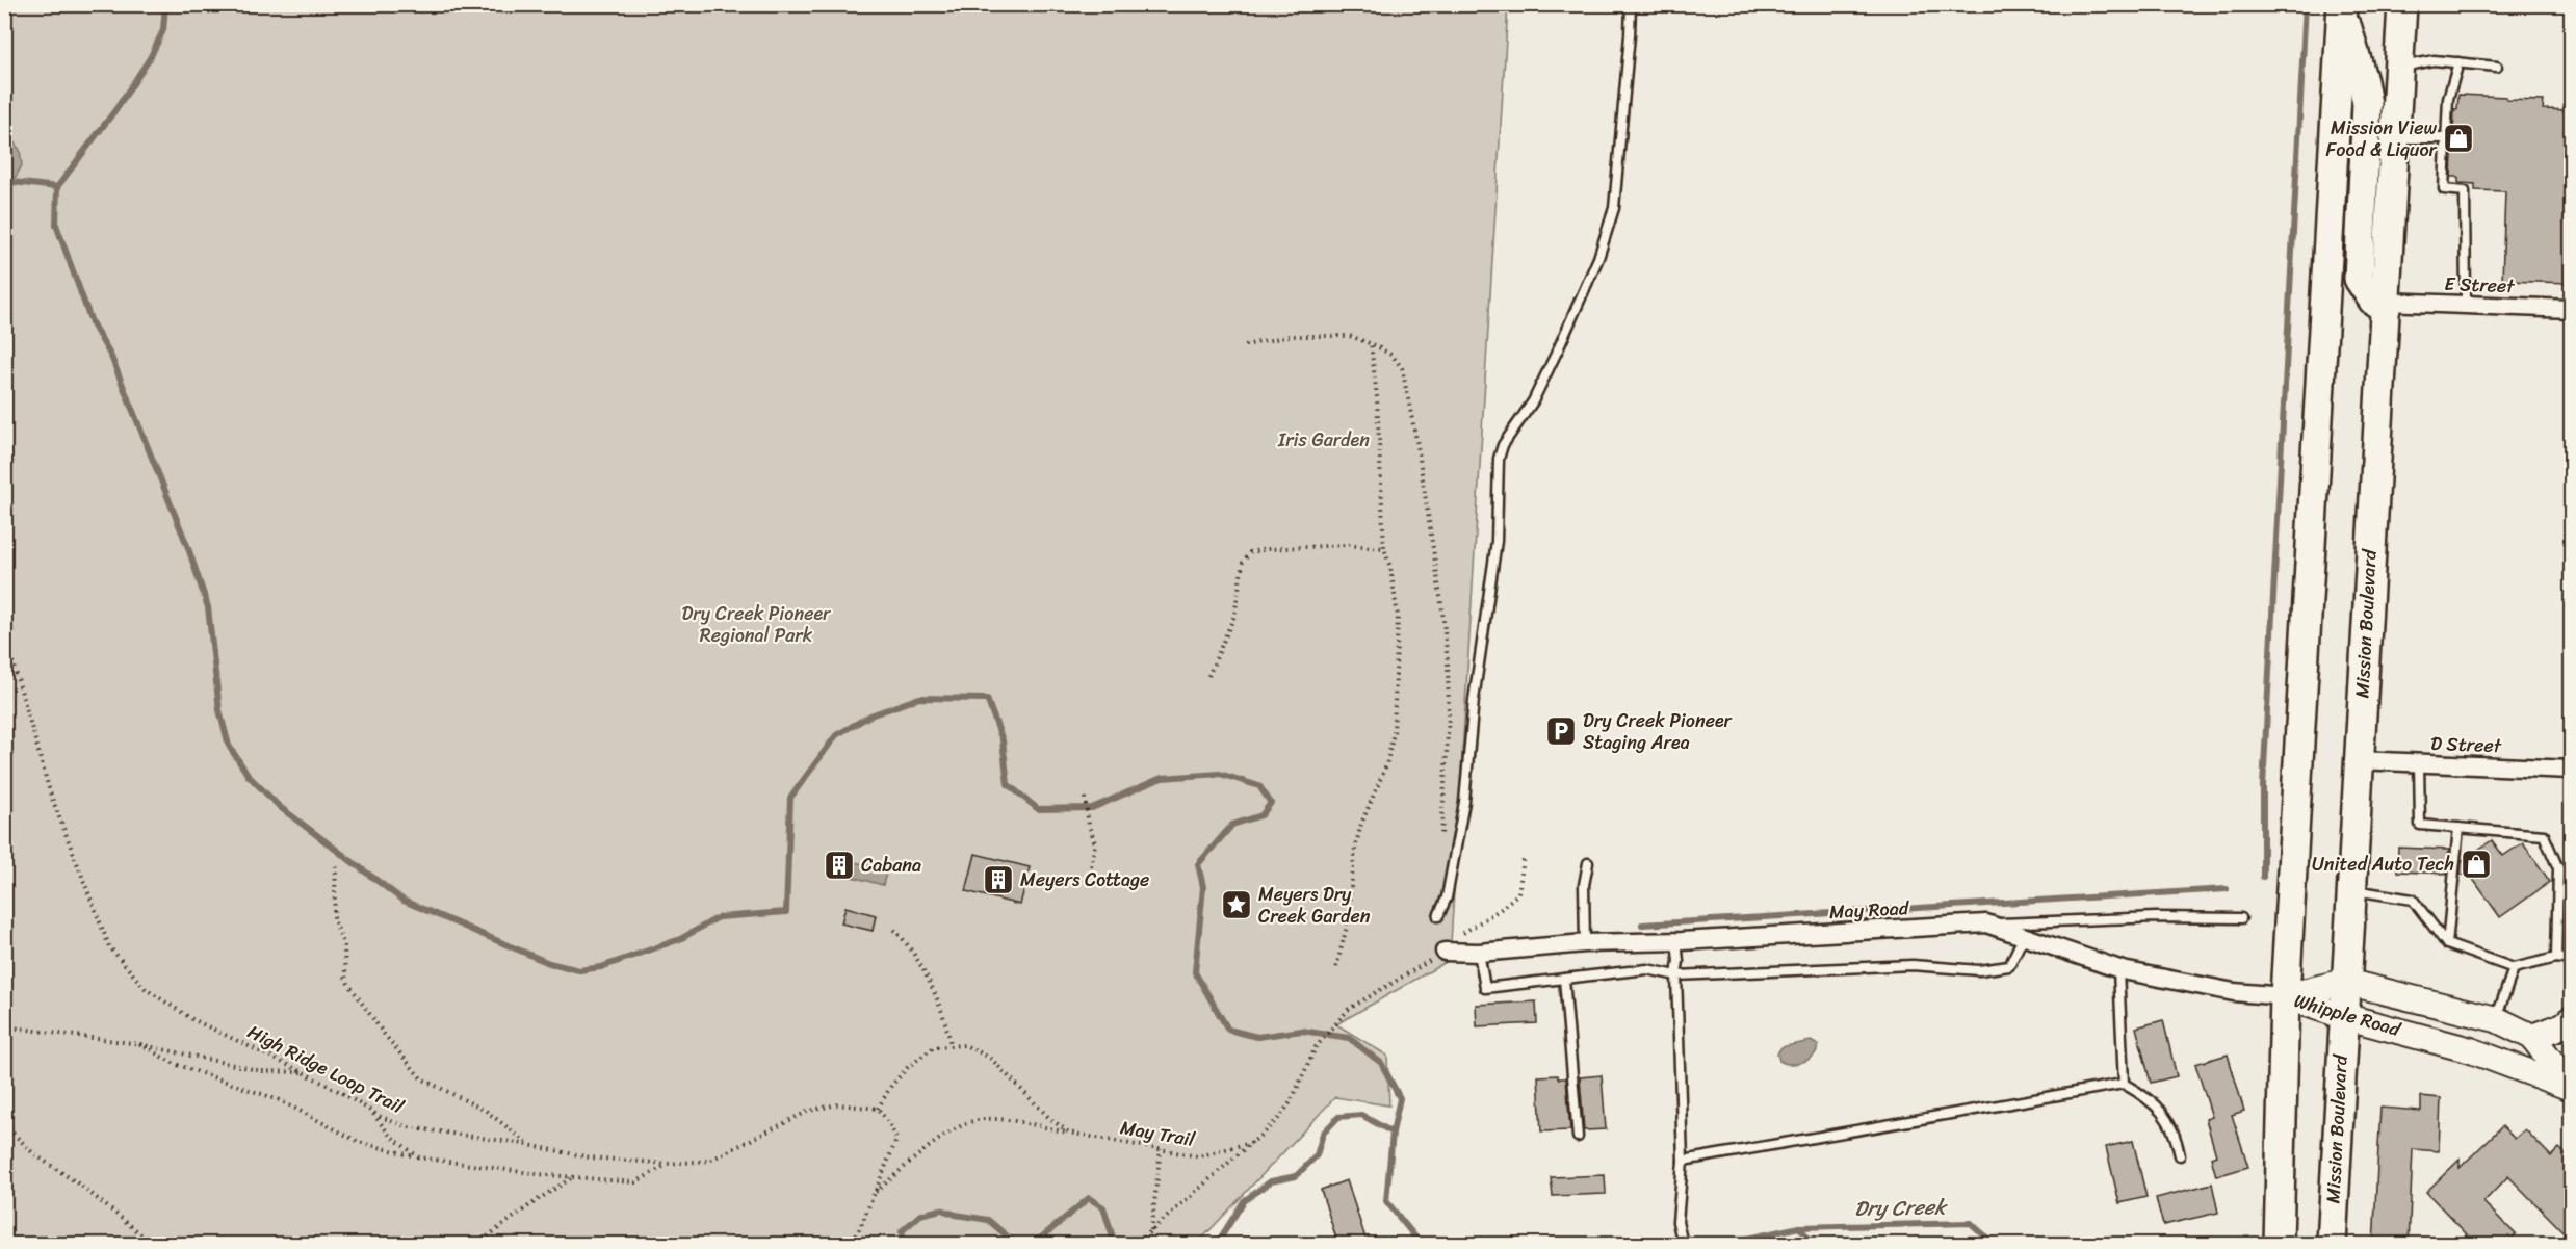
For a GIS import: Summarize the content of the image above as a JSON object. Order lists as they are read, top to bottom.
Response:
{
  "streets": {
    "main road": ["Mission Boulevard", "Whipple Road"],
    "street": ["E Street", "D Street", "May Road"],
    "path": ["High Ridge Loop Trail", "May Trail"]
  },
  "crossings": [
    ["E Street", "Mission Boulevard"],
    ["Mission Boulevard", "D Street"],
    ["Mission Boulevard", "Whipple Road"],
    ["May Road", "Whipple Road"],
    ["May Road", "May Trail"]
  ],
  "water": ["Dry Creek"],
  "parks": ["Iris Garden", "Dry Creek Pioneer Regional Park"],
  "places": {
    "shop": ["Mission View Food & Liquor", "United Auto Tech"],
    "parking": ["Dry Creek Pioneer Staging Area"],
    "building": ["Cabana", "Meyers Cottage"],
    "place": ["Meyers Dry Creek Garden"]
  }
}
